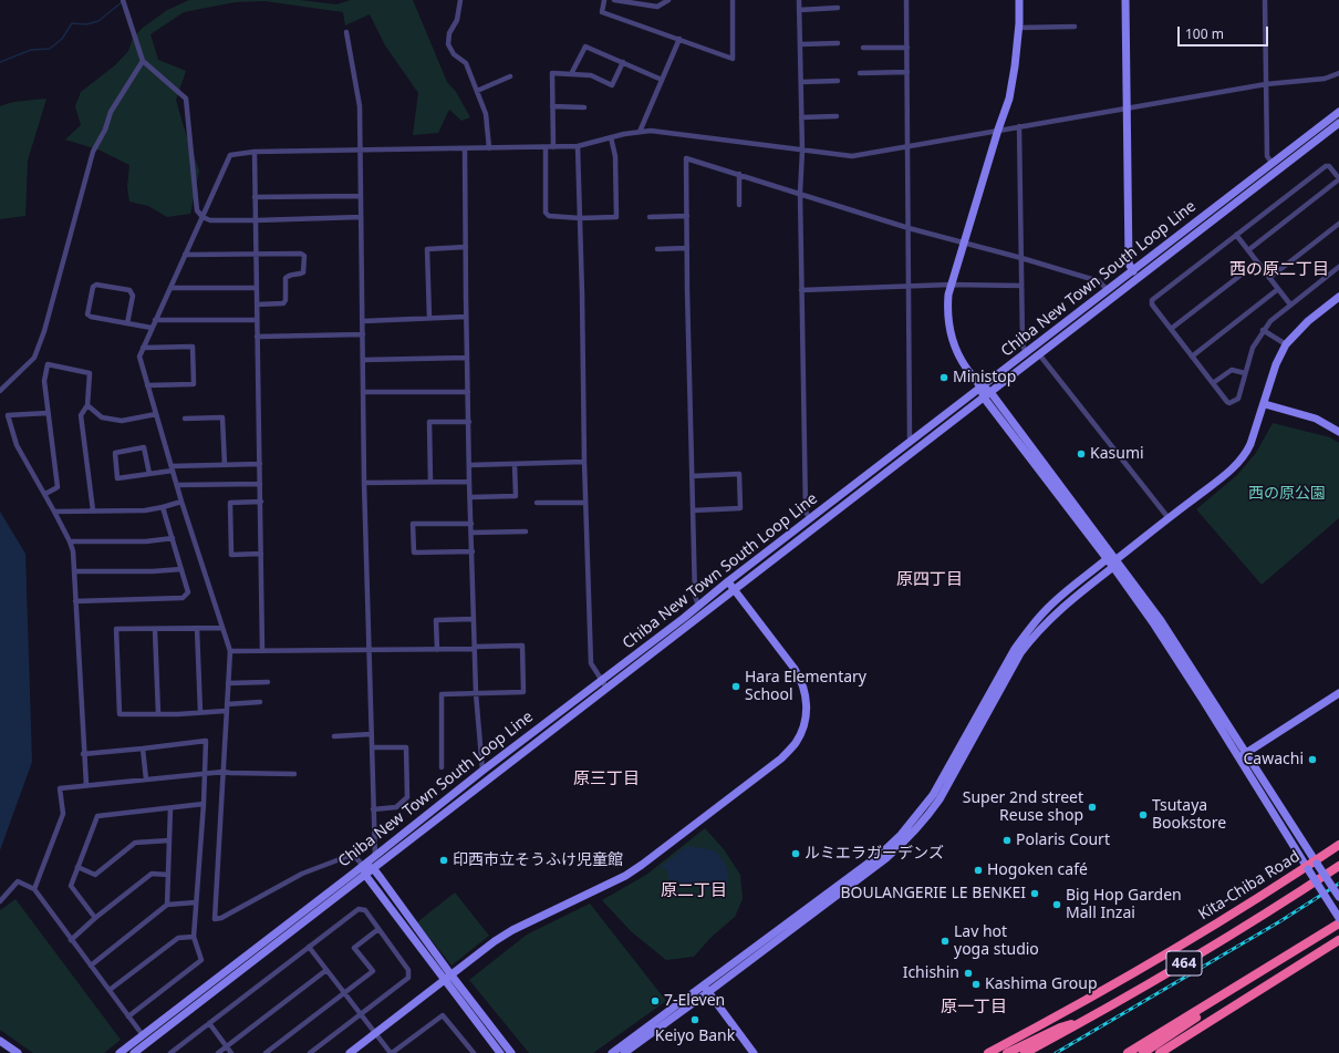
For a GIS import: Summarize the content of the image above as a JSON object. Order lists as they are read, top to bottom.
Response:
{
  "streets": {
    "highway": ["Kita-Chiba Road", "464"],
    "street": ["Chiba New Town South Loop Line"]
  },
  "districts": [
    "西の原二丁目",
    "原四丁目",
    "原三丁目",
    "原二丁目",
    "原一丁目"
  ],
  "parks": ["西の原公園"],
  "places": [
    "Ministop",
    "Kasumi",
    "Hara Elementary School",
    "Cawachi",
    "Super 2nd street Reuse shop",
    "Tsutaya Bookstore",
    "Polaris Court",
    "ルミエラガーデンズ",
    "印西市立そうふけ児童館",
    "Hogoken café",
    "BOULANGERIE LE BENKEI",
    "Big Hop Garden Mall Inzai",
    "Lav hot yoga studio",
    "Ichishin",
    "Kashima Group",
    "7-Eleven",
    "Keiyo Bank"
  ],
  "scale_bar": "100 m"
}
